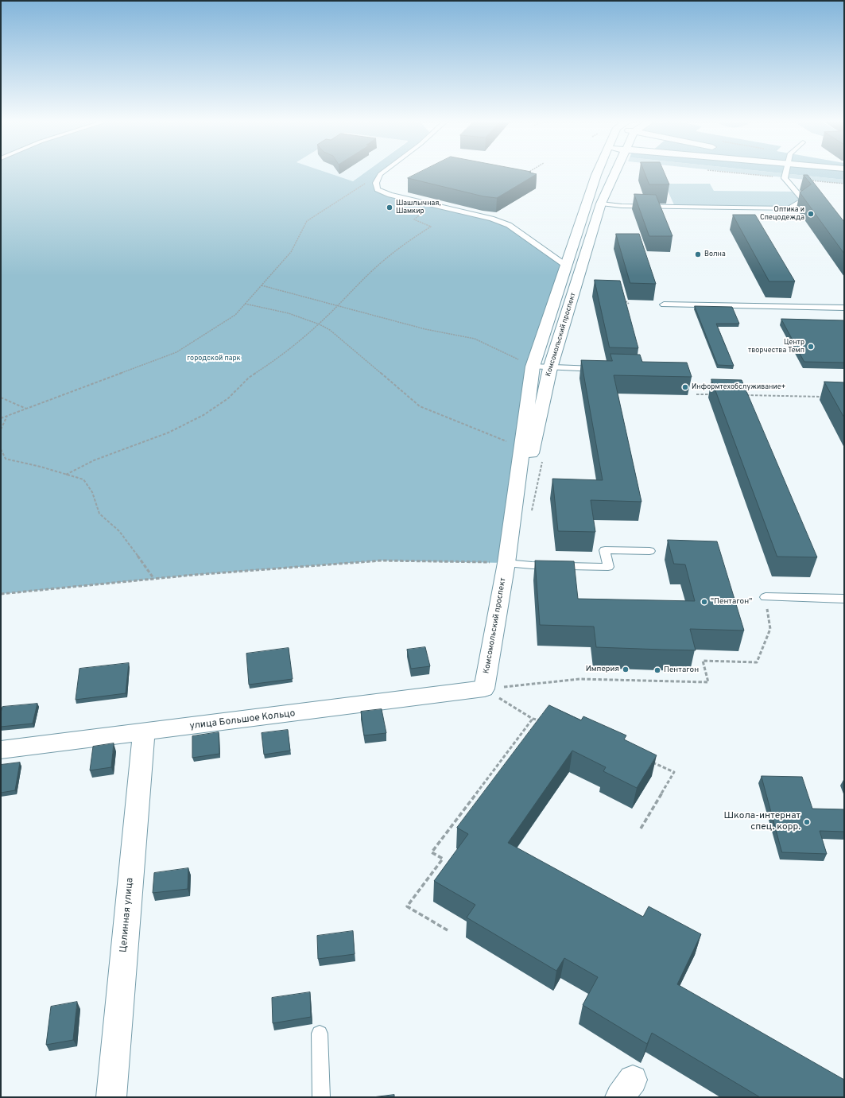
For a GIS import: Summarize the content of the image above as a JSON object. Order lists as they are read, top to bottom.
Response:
{
  "streets": {
    "street": ["Комсомольский проспект", "улица Большое Кольцо", "Целинная улица"]
  },
  "crossings": [
    ["Комсомольский проспект", "улица Большое Кольцо"],
    ["улица Большое Кольцо", "Целинная улица"]
  ],
  "parks": ["городской парк"],
  "places": [
    "Шашлычная, Шамкир",
    "Оптика и Спецодежда",
    "Волна",
    "Центр творчества Темп",
    "Информтехобслуживание+",
    "\"Пентагон\"",
    "Империя",
    "Пентагон",
    "Школа-интернат спец. корр."
  ]
}
